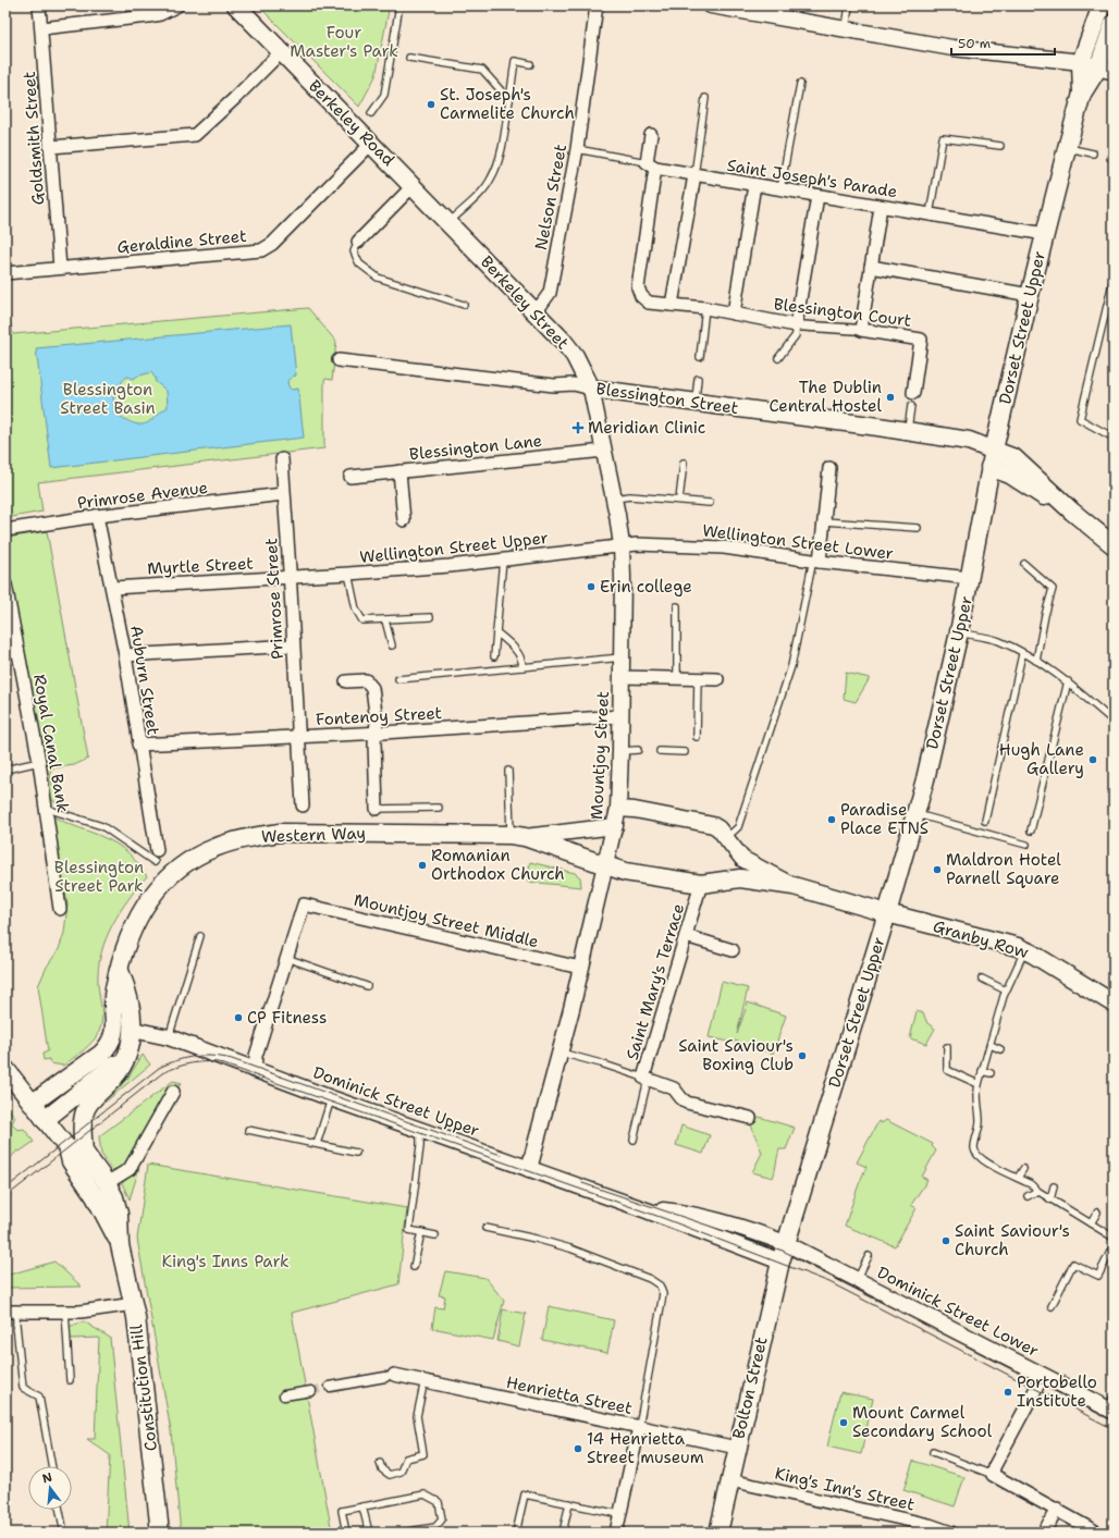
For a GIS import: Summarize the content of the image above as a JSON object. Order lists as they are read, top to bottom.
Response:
{
  "streets": {
    "main road": [
      "Berkeley Road",
      "Berkeley Street",
      "Dorset Street Upper",
      "Blessington Street",
      "Western Way",
      "Granby Row",
      "Constitution Hill",
      "Bolton Street"
    ],
    "street": [
      "Goldsmith Street",
      "Saint Joseph's Parade",
      "Nelson Street",
      "Geraldine Street",
      "Blessington Court",
      "Blessington Lane",
      "Primrose Avenue",
      "Wellington Street Lower",
      "Wellington Street Upper",
      "Myrtle Street",
      "Primrose Street",
      "Auburn Street",
      "Fontenoy Street",
      "Royal Canal Bank",
      "Mountjoy Street",
      "Mountjoy Street Middle",
      "Saint Mary's Terrace",
      "Dominick Street Upper",
      "Dominick Street Lower",
      "Henrietta Street",
      "King's Inn's Street"
    ]
  },
  "crossings": [
    ["Berkeley Road", "Geraldine Street"],
    ["Berkeley Road", "Berkeley Street"],
    ["Goldsmith Street", "Geraldine Street"],
    ["Saint Joseph's Parade", "Nelson Street"],
    ["Saint Joseph's Parade", "Blessington Court"],
    ["Saint Joseph's Parade", "Dorset Street Upper"],
    ["Nelson Street", "Berkeley Street"],
    ["Berkeley Street", "Blessington Street"],
    ["Berkeley Street", "Mountjoy Street"],
    ["Blessington Court", "Blessington Street"],
    ["Dorset Street Upper", "Blessington Street"],
    ["Dorset Street Upper", "Wellington Street Lower"],
    ["Dorset Street Upper", "Granby Row"],
    ["Dorset Street Upper", "Dominick Street Upper"],
    ["Dorset Street Upper", "Dominick Street Lower"],
    ["Dorset Street Upper", "Bolton Street"],
    ["Blessington Street", "Mountjoy Street"],
    ["Blessington Lane", "Mountjoy Street"],
    ["Primrose Avenue", "Primrose Street"],
    ["Primrose Avenue", "Auburn Street"],
    ["Wellington Street Lower", "Wellington Street Upper"],
    ["Wellington Street Lower", "Mountjoy Street"],
    ["Wellington Street Upper", "Myrtle Street"],
    ["Wellington Street Upper", "Primrose Street"],
    ["Wellington Street Upper", "Mountjoy Street"],
    ["Myrtle Street", "Primrose Street"],
    ["Myrtle Street", "Auburn Street"],
    ["Primrose Street", "Fontenoy Street"],
    ["Auburn Street", "Fontenoy Street"],
    ["Fontenoy Street", "Mountjoy Street"],
    ["Mountjoy Street", "Western Way"],
    ["Mountjoy Street", "Mountjoy Street Middle"],
    ["Mountjoy Street", "Dominick Street Upper"],
    ["Western Way", "Granby Row"],
    ["Western Way", "Saint Mary's Terrace"],
    ["Western Way", "Dominick Street Upper"],
    ["Western Way", "Constitution Hill"],
    ["Dominick Street Upper", "Dominick Street Lower"],
    ["Dominick Street Upper", "Bolton Street"],
    ["Dominick Street Lower", "Bolton Street"],
    ["Bolton Street", "Henrietta Street"],
    ["Bolton Street", "King's Inn's Street"]
  ],
  "parks": [
    "Four Master's Park",
    "Blessington Street Basin",
    "Blessington Street Park",
    "King's Inns Park"
  ],
  "places": {
    "other": [
      "St. Joseph's Carmelite Church",
      "The Dublin Central Hostel",
      "Erin college",
      "Hugh Lane Gallery",
      "Paradise Place ETNS",
      "Romanian Orthodox Church",
      "Maldron Hotel Parnell Square",
      "CP Fitness",
      "Saint Saviour's Boxing Club",
      "Saint Saviour's Church",
      "Portobello Institute",
      "Mount Carmel Secondary School",
      "14 Henrietta Street museum"
    ],
    "health": ["Meridian Clinic"]
  },
  "scale_bar": "50 m",
  "north": "top"
}
